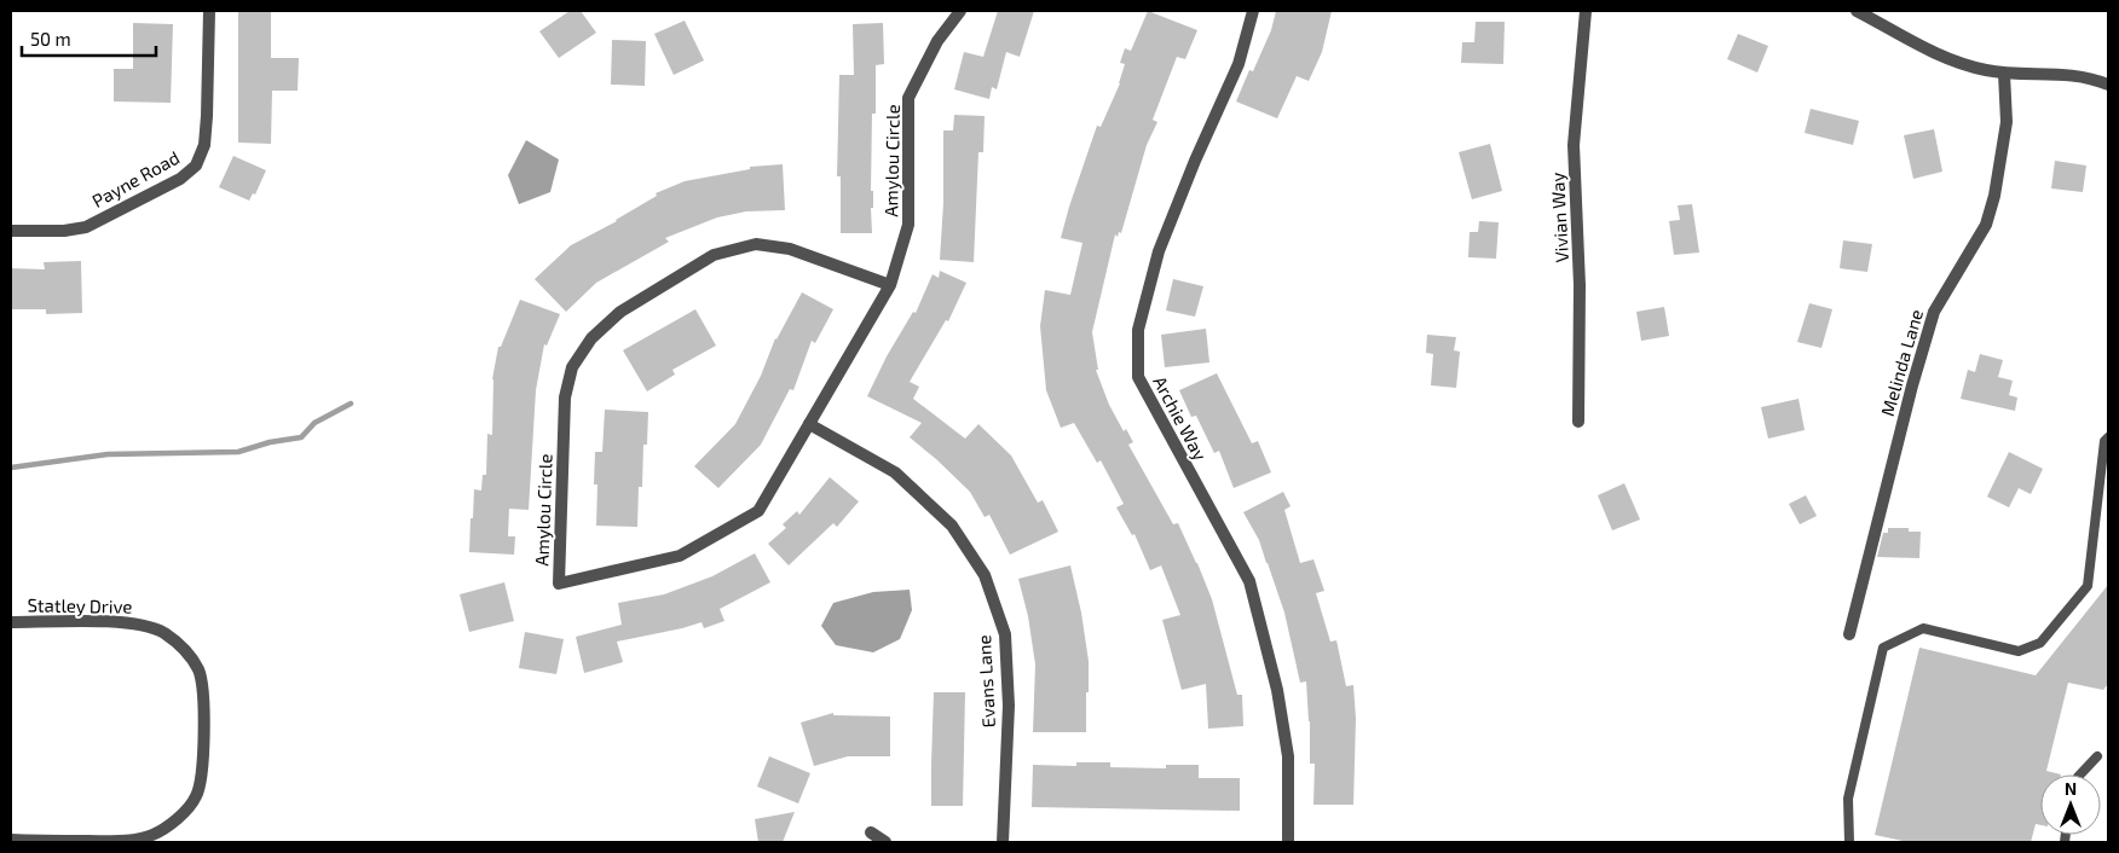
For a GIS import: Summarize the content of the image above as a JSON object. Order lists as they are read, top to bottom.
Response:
{
  "streets": {
    "street": [
      "Amylou Circle",
      "Payne Road",
      "Vivian Way",
      "Melinda Lane",
      "Archie Way",
      "Statley Drive",
      "Evans Lane"
    ]
  },
  "crossings": [
    ["Amylou Circle", "Evans Lane"]
  ],
  "scale_bar": "50 m",
  "north": "top"
}
